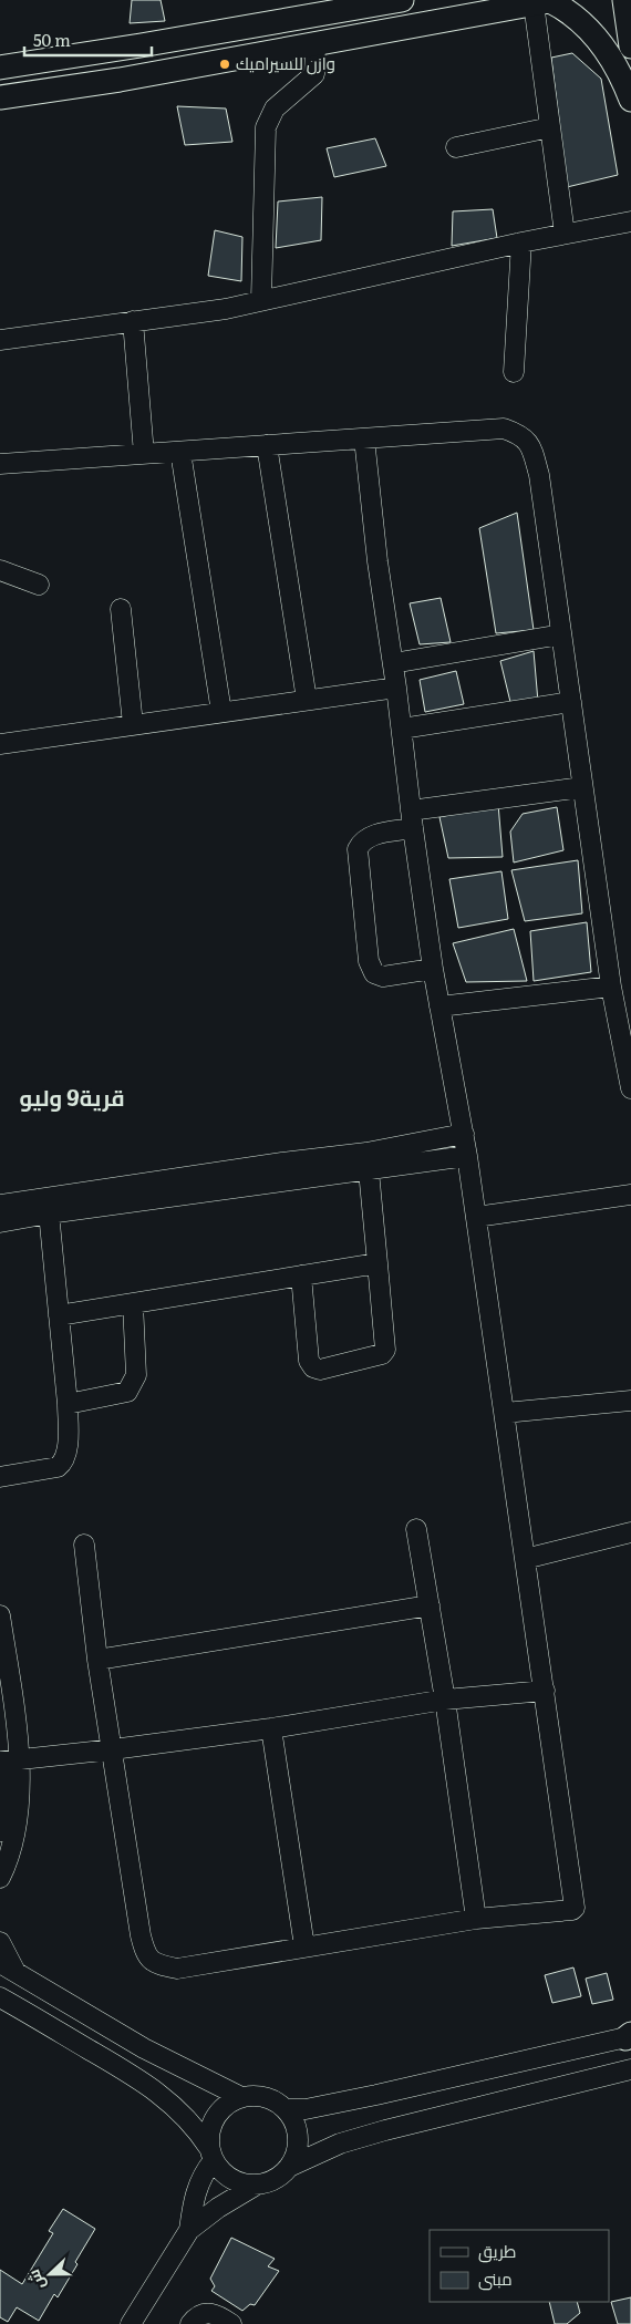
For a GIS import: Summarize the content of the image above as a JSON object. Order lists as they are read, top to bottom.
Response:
{
  "districts": ["قرية9 وليو"],
  "places": ["وازن للسيراميك"],
  "legend": ["طريق", "مبنى"],
  "scale_bar": "50 m",
  "north": "left"
}
